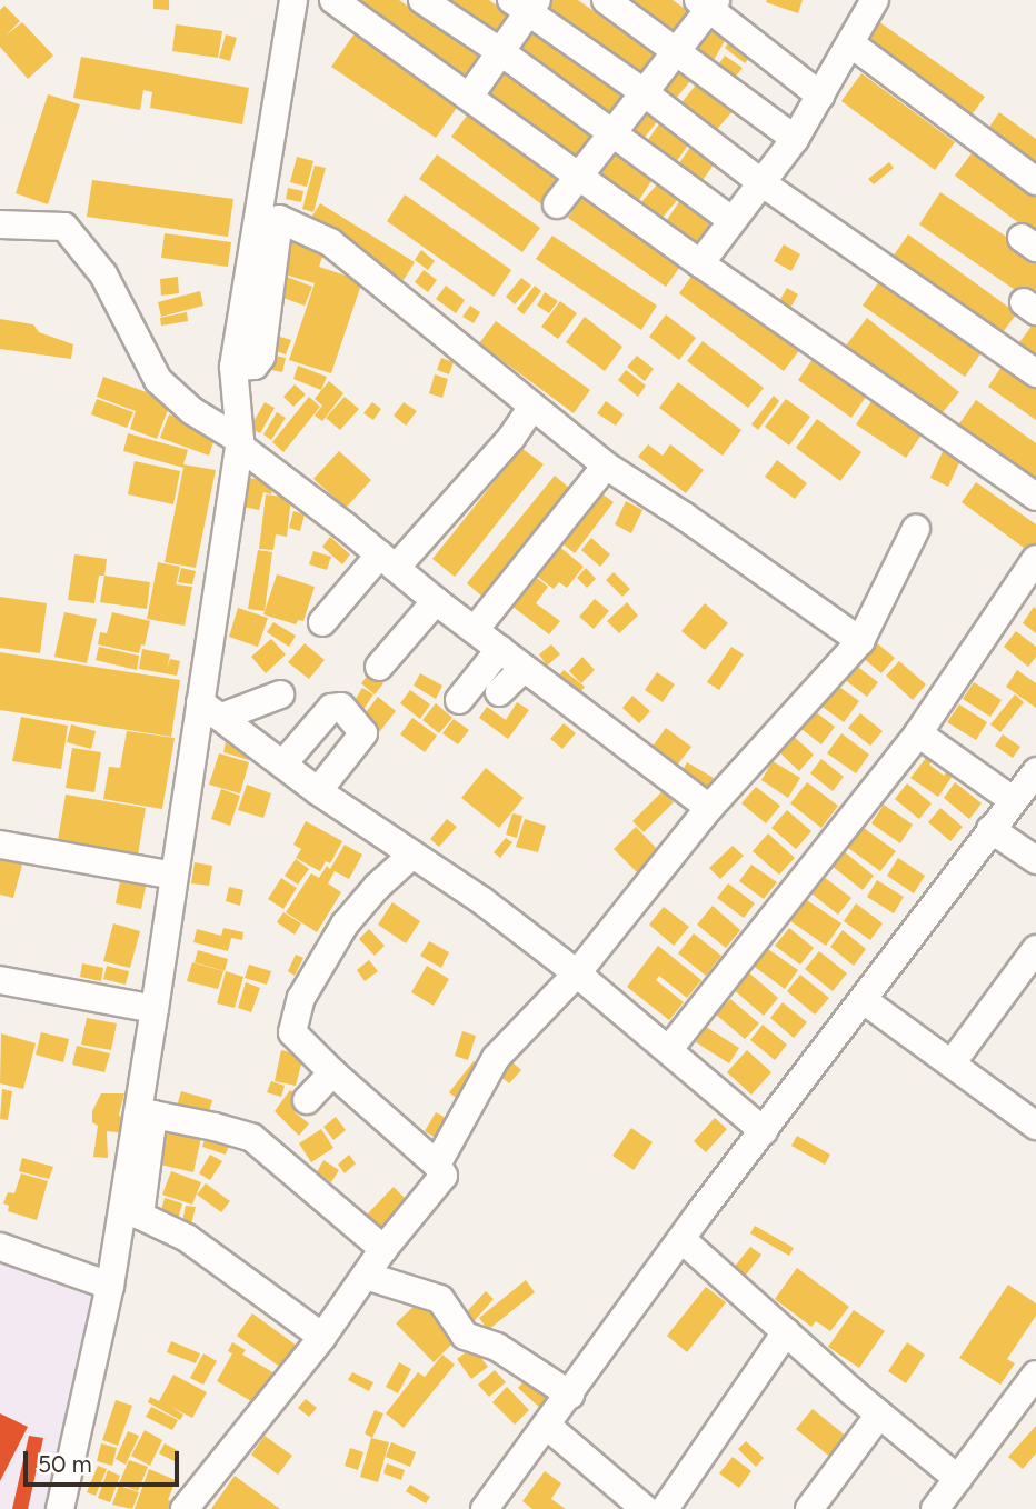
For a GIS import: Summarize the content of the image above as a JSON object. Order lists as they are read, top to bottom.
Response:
{
  "scale_bar": "50 m"
}
